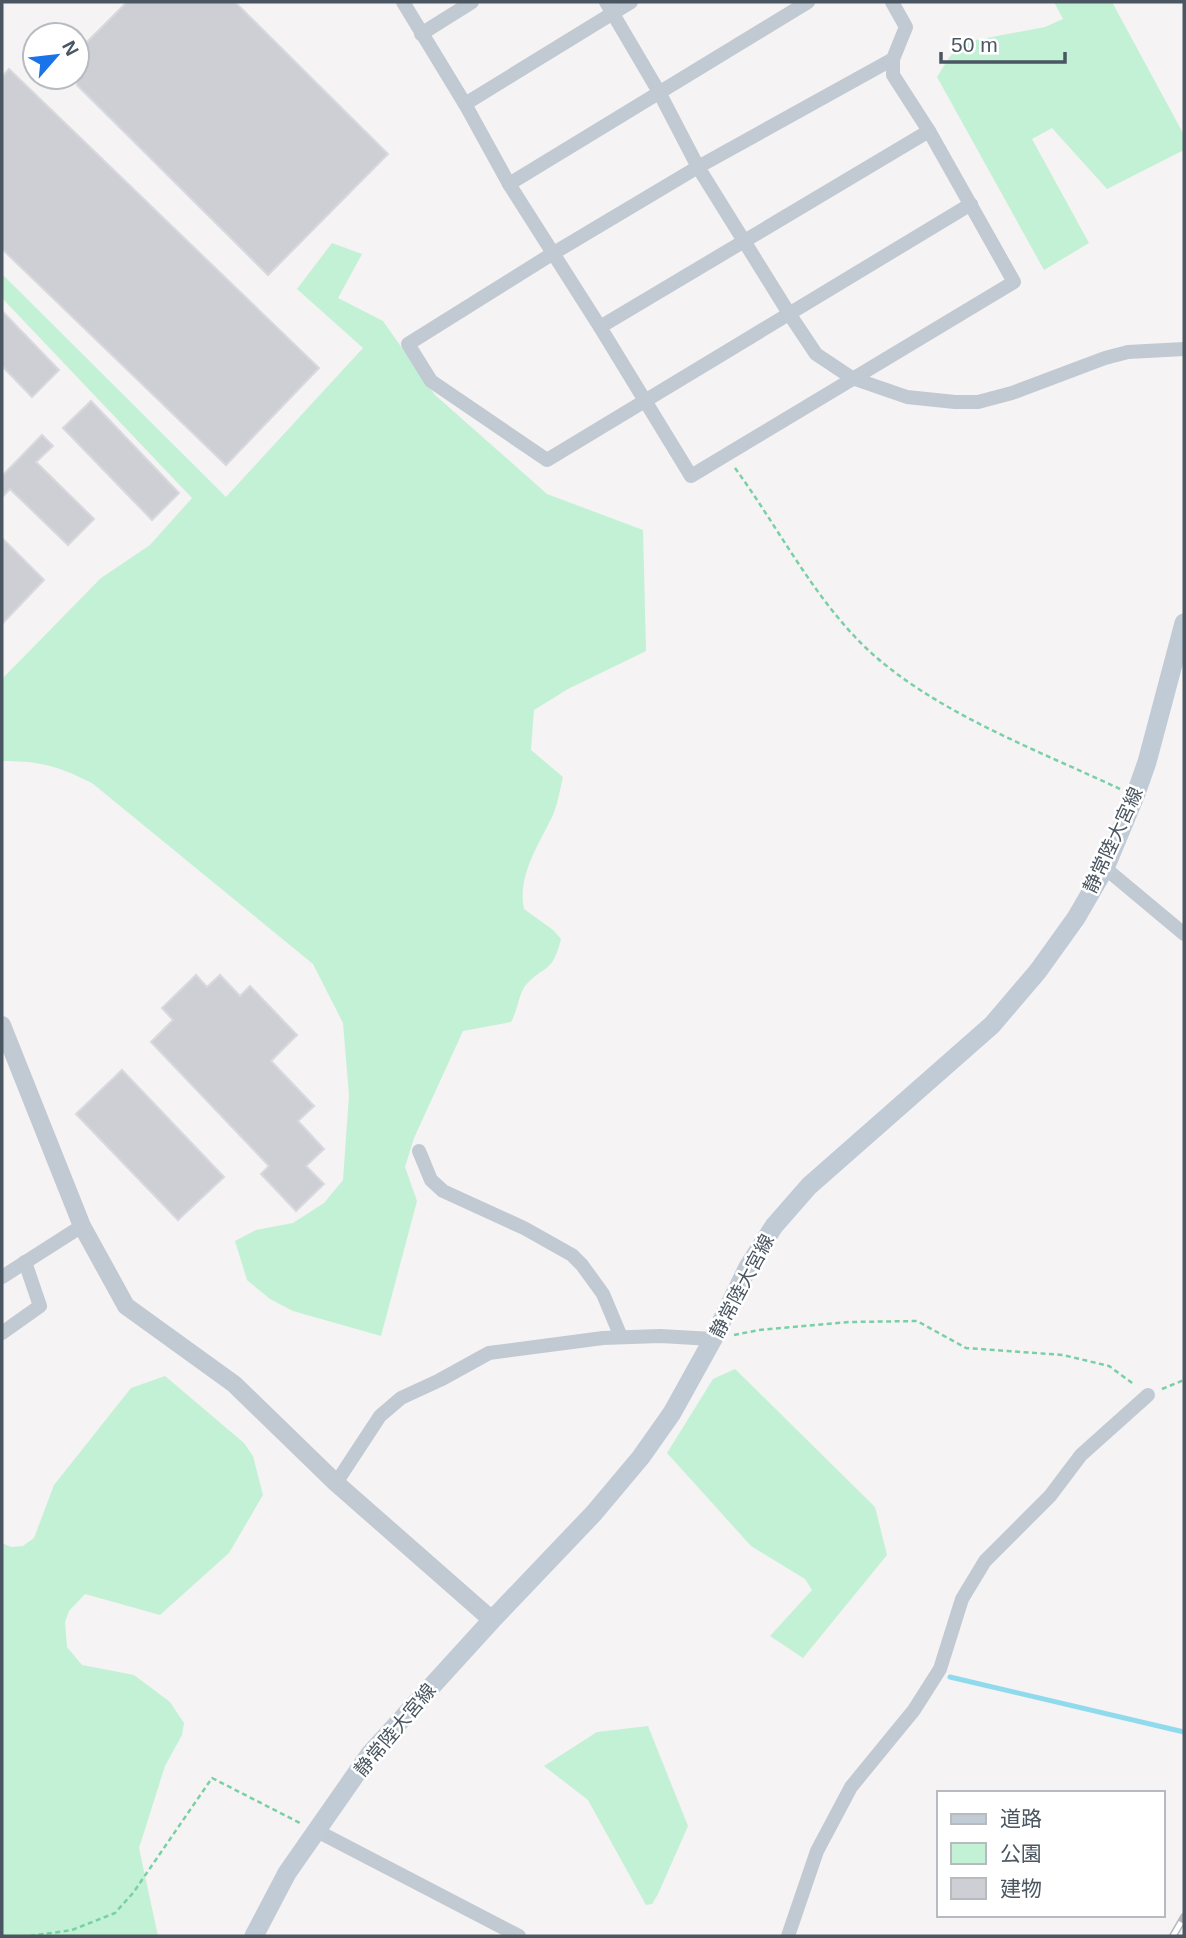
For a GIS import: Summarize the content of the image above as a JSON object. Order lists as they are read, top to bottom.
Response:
{
  "streets": {
    "main road": ["静常陸大宮線"]
  },
  "legend": ["道路", "公園", "建物"],
  "scale_bar": "50 m",
  "north": "top right"
}
